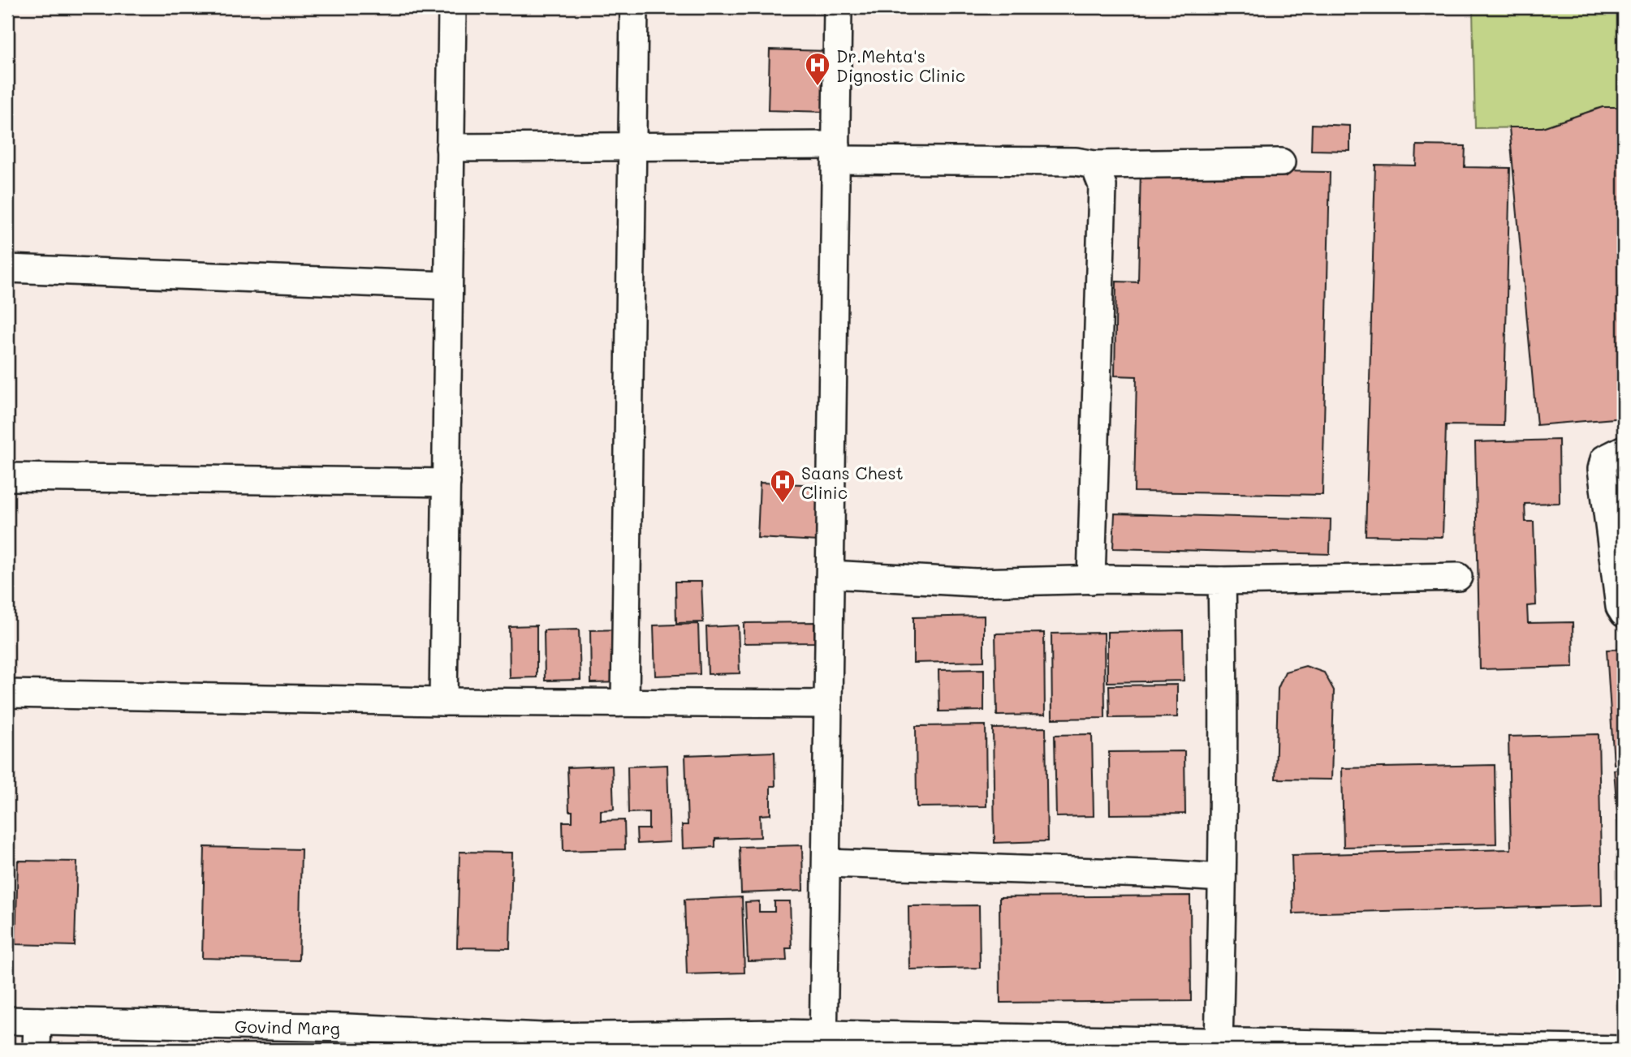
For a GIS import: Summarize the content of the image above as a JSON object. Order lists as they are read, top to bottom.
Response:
{
  "streets": {
    "street": ["Govind Marg"]
  },
  "places": {
    "hospital": ["Dr.Mehta's Dignostic Clinic", "Saans Chest Clinic"]
  }
}
